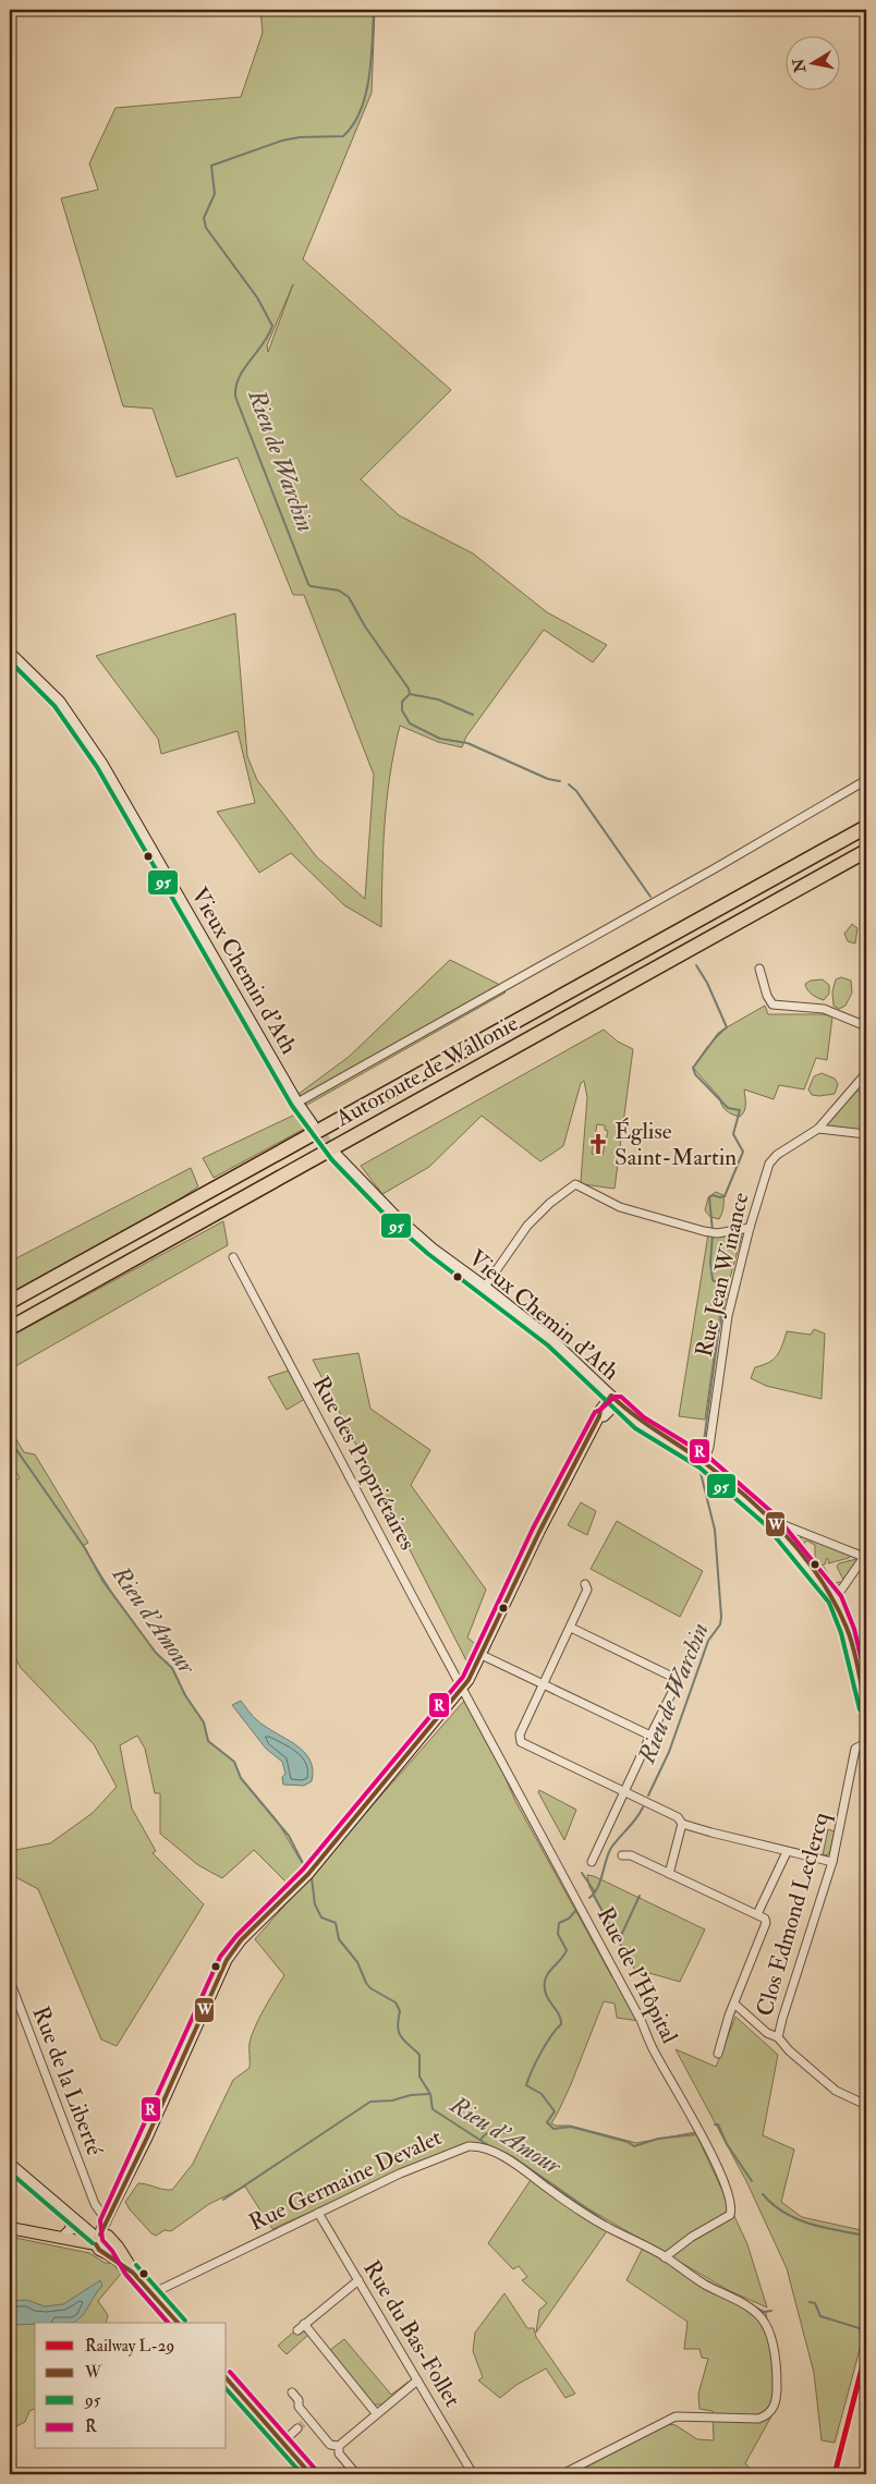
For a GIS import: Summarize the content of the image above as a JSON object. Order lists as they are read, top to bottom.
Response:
{
  "streets": {
    "highway": ["Autoroute de Wallonie"],
    "street": [
      "Vieux Chemin d'Ath",
      "Rue Jean Winance",
      "Rue des Propriétaires",
      "Clos Edmond Leclercq",
      "Rue de l'Hôpital",
      "Rue de la Liberté",
      "Rue Germaine Devalet",
      "Rue du Bas-Follet"
    ]
  },
  "crossings": [
    ["Vieux Chemin d'Ath", "Rue Jean Winance"],
    ["Rue des Propriétaires", "Rue de l'Hôpital"],
    ["Rue de l'Hôpital", "Rue Germaine Devalet"],
    ["Rue Germaine Devalet", "Rue du Bas-Follet"]
  ],
  "water": ["Rieu de Warchin", "Rieu d'Amour"],
  "places": {
    "church": ["Église Saint-Martin"]
  },
  "lines": [
    "transit line 95",
    "transit line W",
    "transit line R",
    "rail line L-29"
  ],
  "legend": [
    "Railway L-29",
    "W",
    "95",
    "R"
  ],
  "north": "left"
}
